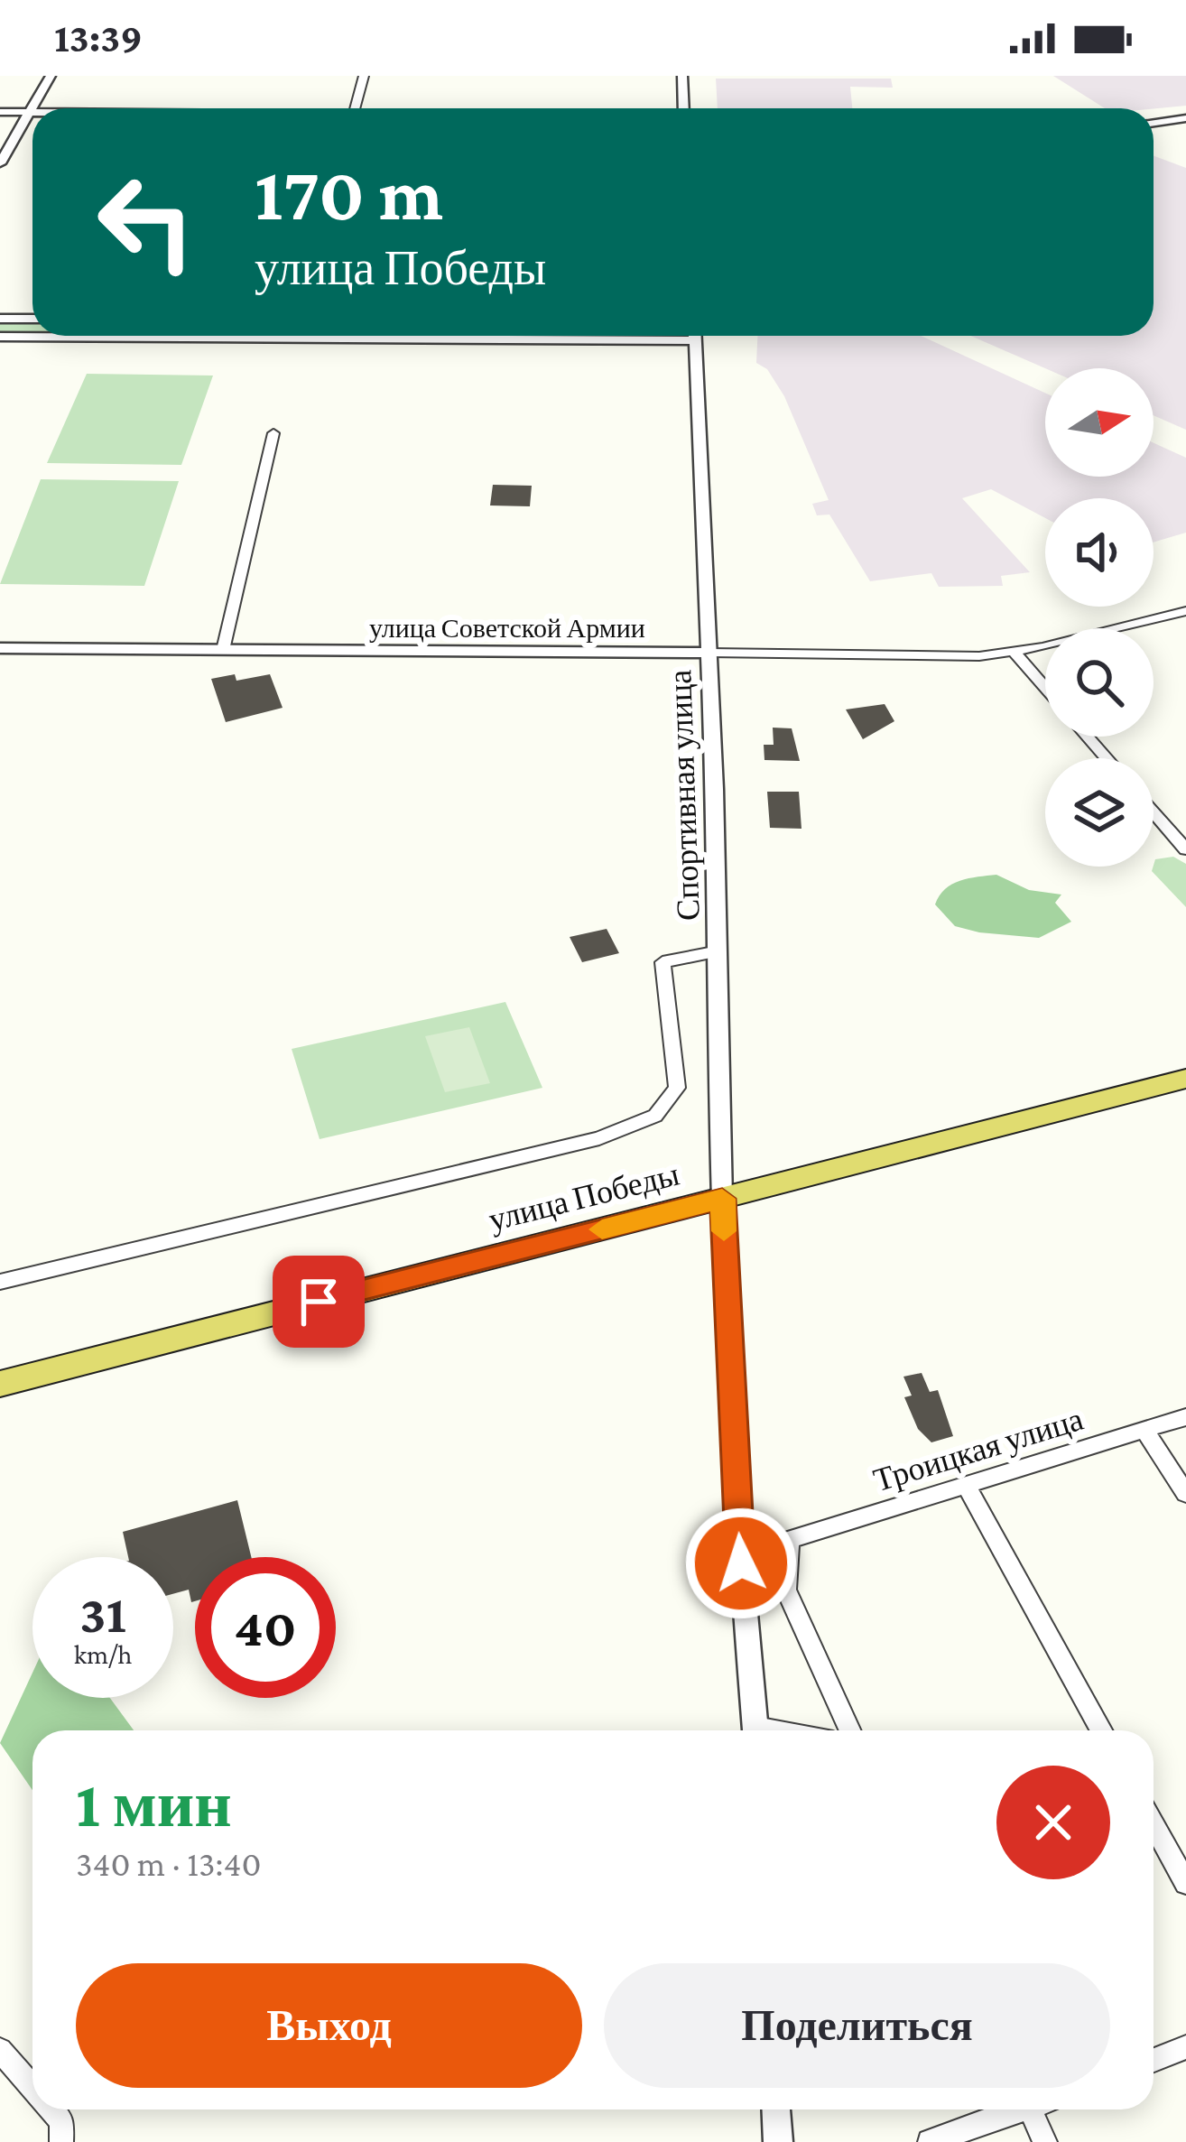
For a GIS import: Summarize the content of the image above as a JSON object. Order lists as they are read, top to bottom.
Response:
{
  "streets": {
    "highway": ["улица Победы"],
    "street": ["улица Советской Армии", "Спортивная улица", "Троицкая улица"]
  },
  "crossings": [
    ["улица Советской Армии", "Спортивная улица"],
    ["Спортивная улица", "улица Победы"]
  ],
  "north": "right",
  "page": {
    "status": "13:39",
    "turn": ["170 m", "улица Победы"],
    "speed": "31 km/h",
    "limit": "40",
    "heading": ["1 мин", "340 m · 13:40"],
    "buttons": ["Выход", "Поделиться"]
  }
}
